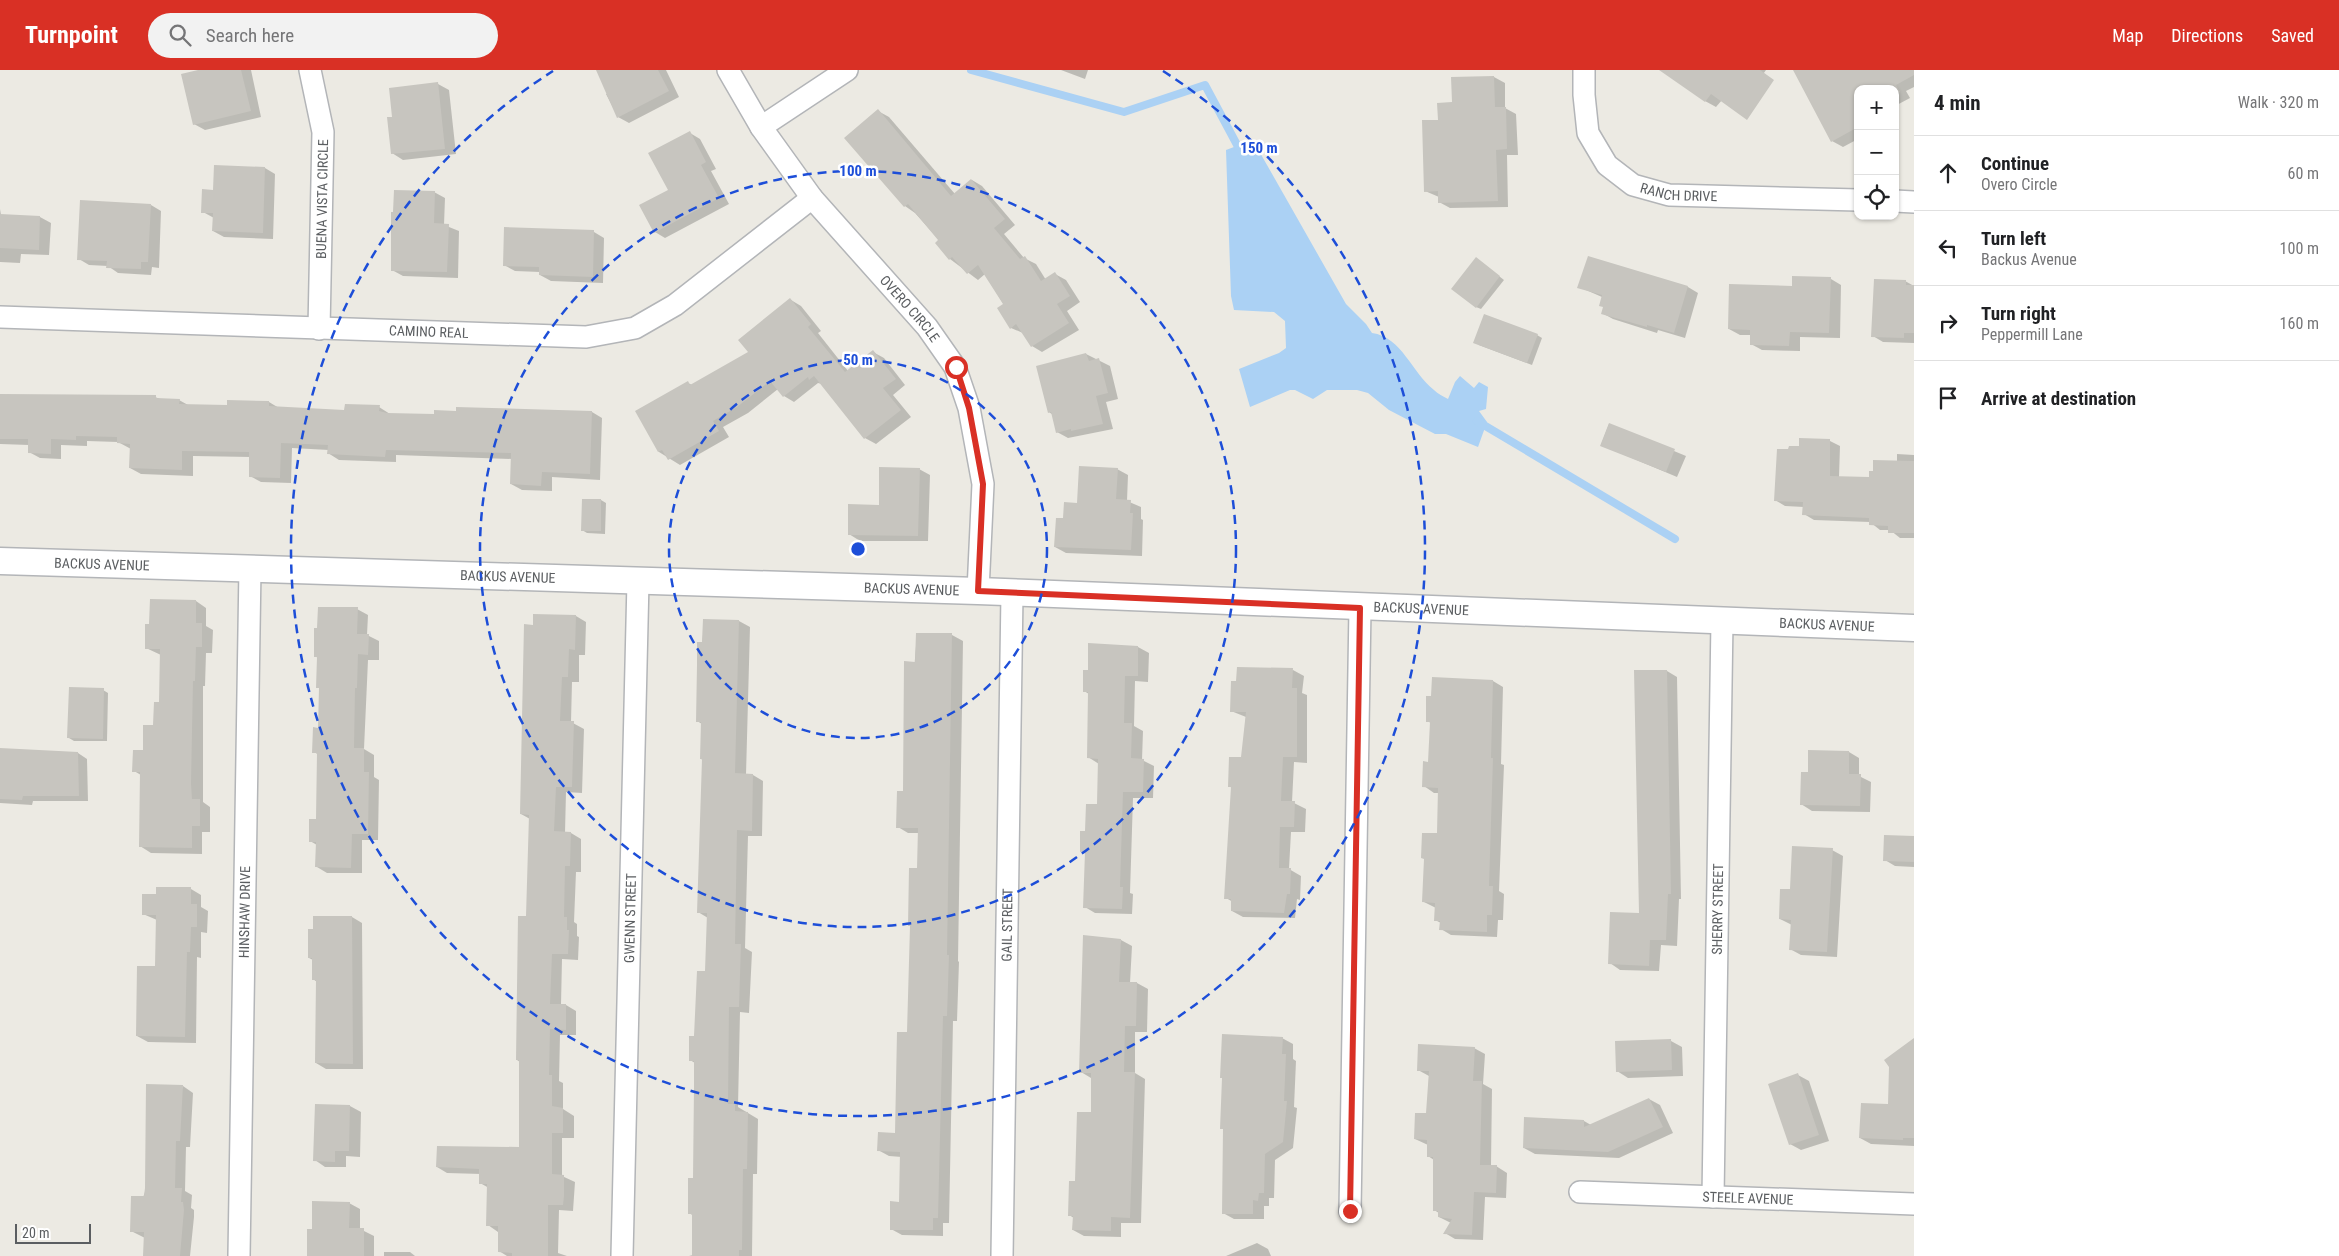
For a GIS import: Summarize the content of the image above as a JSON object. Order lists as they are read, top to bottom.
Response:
{
  "streets": {
    "street": [
      "RANCH DRIVE",
      "BUENA VISTA CIRCLE",
      "OVERO CIRCLE",
      "CAMINO REAL",
      "BACKUS AVENUE",
      "SHERRY STREET",
      "HINSHAW DRIVE",
      "GWENN STREET",
      "GAIL STREET",
      "STEELE AVENUE"
    ]
  },
  "crossings": [
    ["BUENA VISTA CIRCLE", "CAMINO REAL"],
    ["OVERO CIRCLE", "CAMINO REAL"],
    ["OVERO CIRCLE", "BACKUS AVENUE"],
    ["BACKUS AVENUE", "SHERRY STREET"],
    ["BACKUS AVENUE", "HINSHAW DRIVE"],
    ["BACKUS AVENUE", "GWENN STREET"],
    ["BACKUS AVENUE", "GAIL STREET"],
    ["SHERRY STREET", "STEELE AVENUE"]
  ],
  "scale_bar": "20 m",
  "page": {
    "header": "Turnpoint",
    "search": "Search here",
    "nav": ["Map", "Directions", "Saved"],
    "heading": ["4 min", "Walk · 320 m"],
    "map_buttons": ["+", "−"],
    "list": [
      ["Continue", "Overo Circle", "60 m"],
      ["Turn left", "Backus Avenue", "100 m"],
      ["Turn right", "Peppermill Lane", "160 m"],
      "Arrive at destination"
    ],
    "scale": "20 m"
  },
  "rings": ["150 m", "100 m", "50 m"]
}
